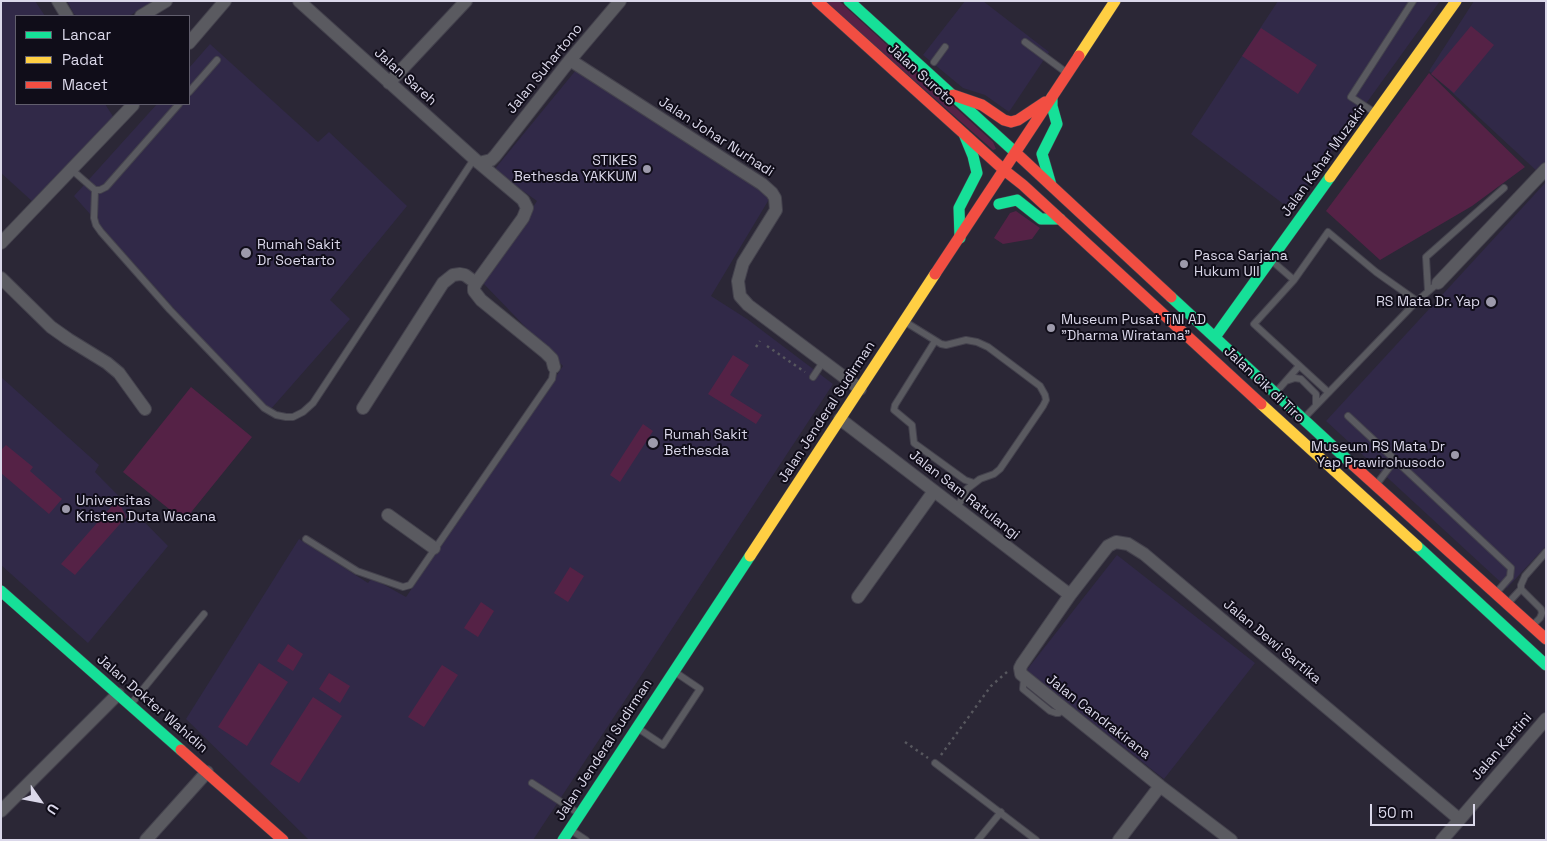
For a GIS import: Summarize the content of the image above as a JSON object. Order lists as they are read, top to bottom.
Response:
{
  "streets": {
    "main road": [
      "Jalan Suroto",
      "Jalan Kahar Muzakir",
      "Jalan Cik di Tiro",
      "Jalan Jenderal Sudirman",
      "Jalan Dokter Wahidin"
    ],
    "street": [
      "Jalan Suhartono",
      "Jalan Sareh",
      "Jalan Johar Nurhadi",
      "Jalan Sam Ratulangi",
      "Jalan Dewi Sartika",
      "Jalan Candrakirana",
      "Jalan Kartini"
    ]
  },
  "crossings": [
    ["Jalan Suhartono", "Jalan Sareh"],
    ["Jalan Suhartono", "Jalan Johar Nurhadi"],
    ["Jalan Suroto", "Jalan Cik di Tiro"],
    ["Jalan Suroto", "Jalan Jenderal Sudirman"],
    ["Jalan Johar Nurhadi", "Jalan Jenderal Sudirman"],
    ["Jalan Kahar Muzakir", "Jalan Cik di Tiro"],
    ["Jalan Cik di Tiro", "Jalan Jenderal Sudirman"],
    ["Jalan Jenderal Sudirman", "Jalan Sam Ratulangi"],
    ["Jalan Sam Ratulangi", "Jalan Dewi Sartika"],
    ["Jalan Dewi Sartika", "Jalan Kartini"]
  ],
  "places": [
    "STIKES Bethesda YAKKUM",
    "Rumah Sakit Dr Soetarto",
    "Pasca Sarjana Hukum UII",
    "RS Mata Dr. Yap",
    "Museum Pusat TNI AD \"Dharma Wiratama\"",
    "Rumah Sakit Bethesda",
    "Museum RS Mata Dr Yap Prawirohusodo",
    "Universitas Kristen Duta Wacana"
  ],
  "legend": ["Lancar", "Padat", "Macet"],
  "scale_bar": "50 m",
  "north": "bottom right"
}
